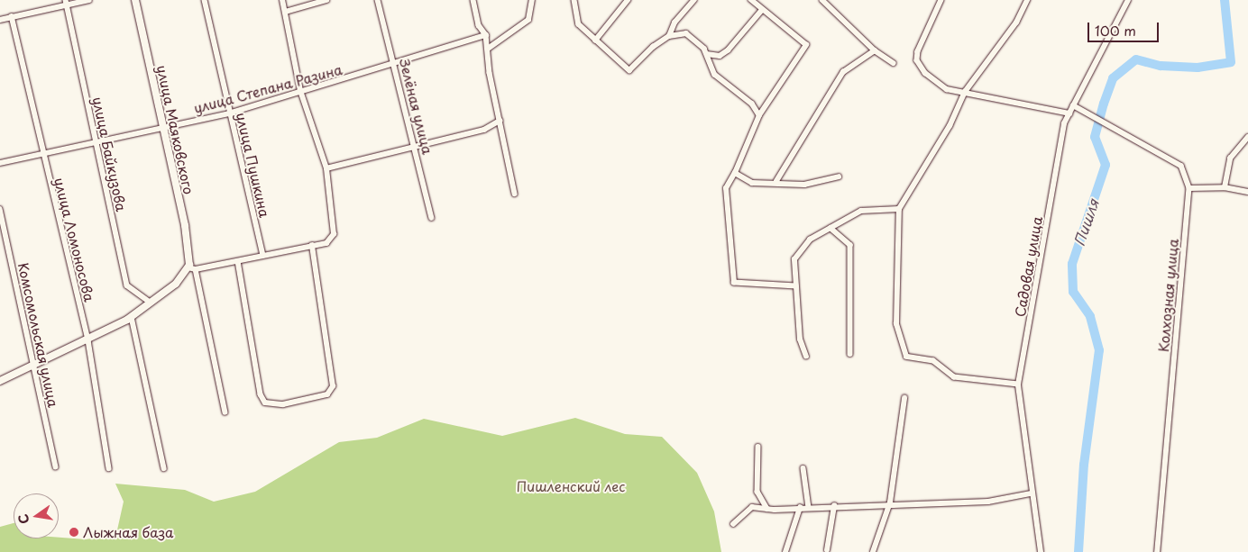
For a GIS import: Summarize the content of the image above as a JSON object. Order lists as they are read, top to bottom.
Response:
{
  "streets": {
    "street": [
      "улица Степана Разина",
      "Зелёная улица",
      "улица Маяковского",
      "улица Байкузова",
      "улица Пушкина",
      "улица Ломоносова",
      "Садовая улица",
      "Колхозная улица",
      "Комсомольская улица"
    ]
  },
  "crossings": [
    ["улица Степана Разина", "Зелёная улица"],
    ["улица Степана Разина", "улица Маяковского"],
    ["улица Степана Разина", "улица Байкузова"],
    ["улица Степана Разина", "улица Пушкина"],
    ["улица Степана Разина", "улица Ломоносова"],
    ["Садовая улица", "Колхозная улица"]
  ],
  "water": ["Пишля"],
  "parks": ["Пишленский лес"],
  "places": ["Лыжная база"],
  "scale_bar": "100 m",
  "north": "left"
}
